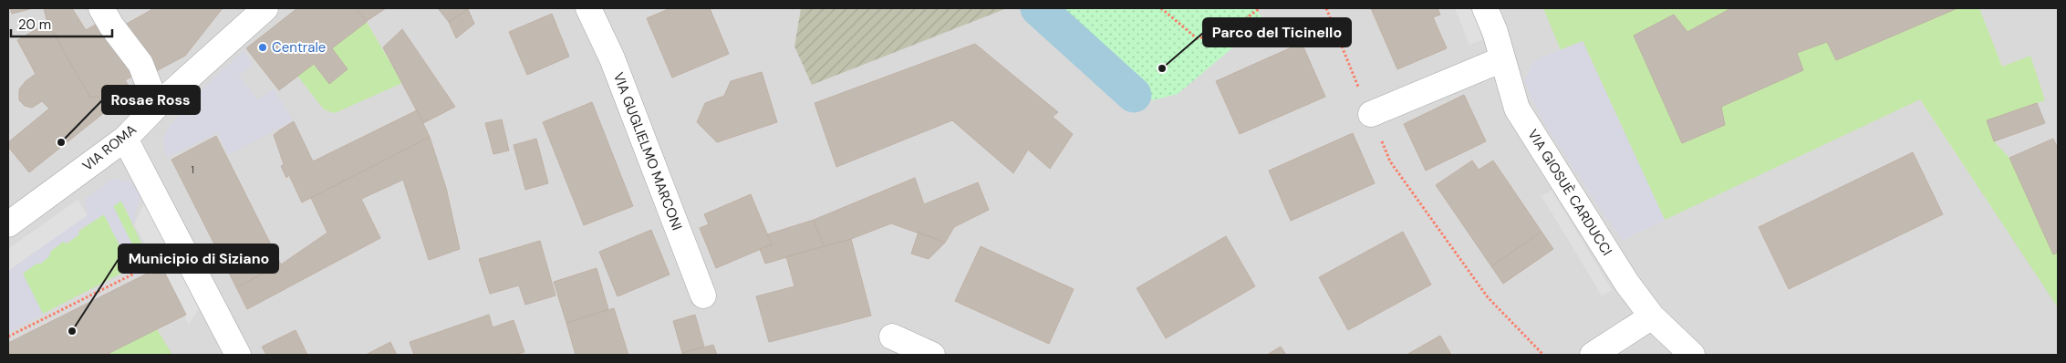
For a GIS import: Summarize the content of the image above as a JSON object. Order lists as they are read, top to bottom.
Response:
{
  "streets": {
    "street": ["VIA ROMA", "VIA GUGLIELMO MARCONI", "VIA GIOSUÈ CARDUCCI"]
  },
  "places": [
    "Centrale",
    "Parco del Ticinello",
    "Rosae Ross",
    "Municipio di Siziano"
  ],
  "house_numbers": ["1"],
  "scale_bar": "20 m"
}
